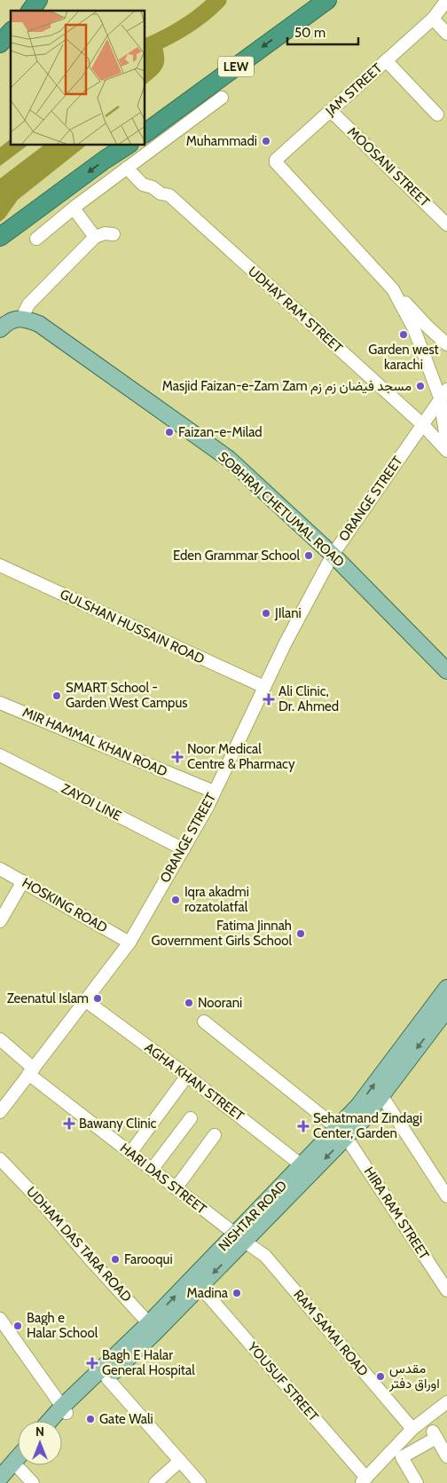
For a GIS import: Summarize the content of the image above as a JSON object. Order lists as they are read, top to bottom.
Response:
{
  "streets": {
    "highway": ["LEW"],
    "main road": ["SOBHRAJ CHETUMAL ROAD", "NISHTAR ROAD"],
    "street": [
      "JAM STREET",
      "MOOSANI STREET",
      "UDHAY RAM STREET",
      "ORANGE STREET",
      "GULSHAN HUSSAIN ROAD",
      "MIR HAMMAL KHAN ROAD",
      "ZAYDI LINE",
      "HOSKING ROAD",
      "AGHA KHAN STREET",
      "HARI DAS STREET",
      "HIRA RAM STREET",
      "UDHAM DAS TARA ROAD",
      "RAM SAMAI ROAD",
      "YOUSUF STREET"
    ]
  },
  "crossings": [
    ["JAM STREET", "MOOSANI STREET"],
    ["UDHAY RAM STREET", "ORANGE STREET"],
    ["ORANGE STREET", "SOBHRAJ CHETUMAL ROAD"],
    ["ORANGE STREET", "GULSHAN HUSSAIN ROAD"],
    ["ORANGE STREET", "MIR HAMMAL KHAN ROAD"],
    ["ORANGE STREET", "ZAYDI LINE"],
    ["ORANGE STREET", "HOSKING ROAD"],
    ["ORANGE STREET", "AGHA KHAN STREET"],
    ["ORANGE STREET", "HARI DAS STREET"],
    ["AGHA KHAN STREET", "NISHTAR ROAD"],
    ["HARI DAS STREET", "NISHTAR ROAD"],
    ["HARI DAS STREET", "RAM SAMAI ROAD"],
    ["HIRA RAM STREET", "NISHTAR ROAD"],
    ["NISHTAR ROAD", "UDHAM DAS TARA ROAD"],
    ["NISHTAR ROAD", "RAM SAMAI ROAD"],
    ["NISHTAR ROAD", "YOUSUF STREET"]
  ],
  "places": {
    "other": [
      "Muhammadi",
      "Garden west karachi",
      "Masjid Faizan-e-Zam Zam مسجد فیضان زم زم",
      "Faizan-e-Milad",
      "Eden Grammar School",
      "JIlani",
      "SMART School - Garden West Campus",
      "Iqra akadmi rozatolatfal",
      "Fatima Jinnah Government Girls School",
      "Zeenatul Islam",
      "Noorani",
      "Farooqui",
      "Madina",
      "Bagh e Halar School",
      "مقدس اوراق دفتر",
      "Gate Wali"
    ],
    "health": [
      "Ali Clinic, Dr. Ahmed",
      "Noor Medical Centre & Pharmacy",
      "Bawany Clinic",
      "Sehatmand Zindagi Center, Garden",
      "Bagh E Halar General Hospital"
    ]
  },
  "scale_bar": "50 m",
  "north": "top"
}
